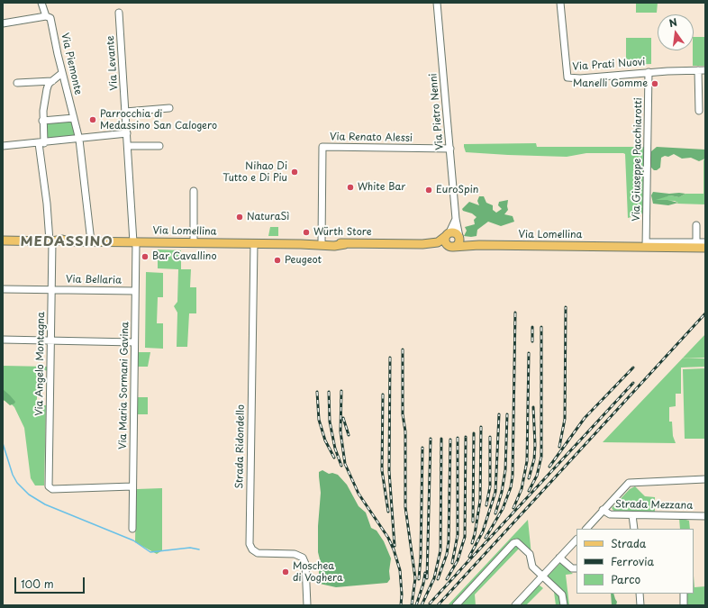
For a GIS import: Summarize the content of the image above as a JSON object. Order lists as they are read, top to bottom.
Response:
{
  "streets": {
    "main road": ["Via Lomellina"],
    "street": [
      "Via Levante",
      "Via Piemonte",
      "Via Prati Nuovi",
      "Via Pietro Nenni",
      "Via Renato Alessi",
      "Via Giuseppe Pacchiarotti",
      "Via Bellaria",
      "Via Angelo Montagna",
      "Via Maria Sormani Gavina",
      "Strada Ridondello",
      "Strada Mezzana"
    ]
  },
  "crossings": [
    ["Via Levante", "Via Maria Sormani Gavina"],
    ["Via Prati Nuovi", "Via Giuseppe Pacchiarotti"],
    ["Via Pietro Nenni", "Via Renato Alessi"],
    ["Via Pietro Nenni", "Via Lomellina"],
    ["Via Renato Alessi", "Via Lomellina"],
    ["Via Giuseppe Pacchiarotti", "Via Lomellina"],
    ["Via Lomellina", "Via Angelo Montagna"],
    ["Via Lomellina", "Via Maria Sormani Gavina"],
    ["Via Lomellina", "Strada Ridondello"],
    ["Via Bellaria", "Via Angelo Montagna"],
    ["Via Bellaria", "Via Maria Sormani Gavina"],
    ["Via Angelo Montagna", "Via Maria Sormani Gavina"]
  ],
  "districts": ["MEDASSINO"],
  "places": [
    "Manelli Gomme",
    "Parrocchia di Medassino San Calogero",
    "Nihao Di Tutto e Di Piu",
    "White Bar",
    "EuroSpin",
    "NaturaSì",
    "Würth Store",
    "Bar Cavallino",
    "Peugeot",
    "Moschea di Voghera"
  ],
  "legend": ["Strada", "Ferrovia", "Parco"],
  "scale_bar": "100 m",
  "north": "top"
}
